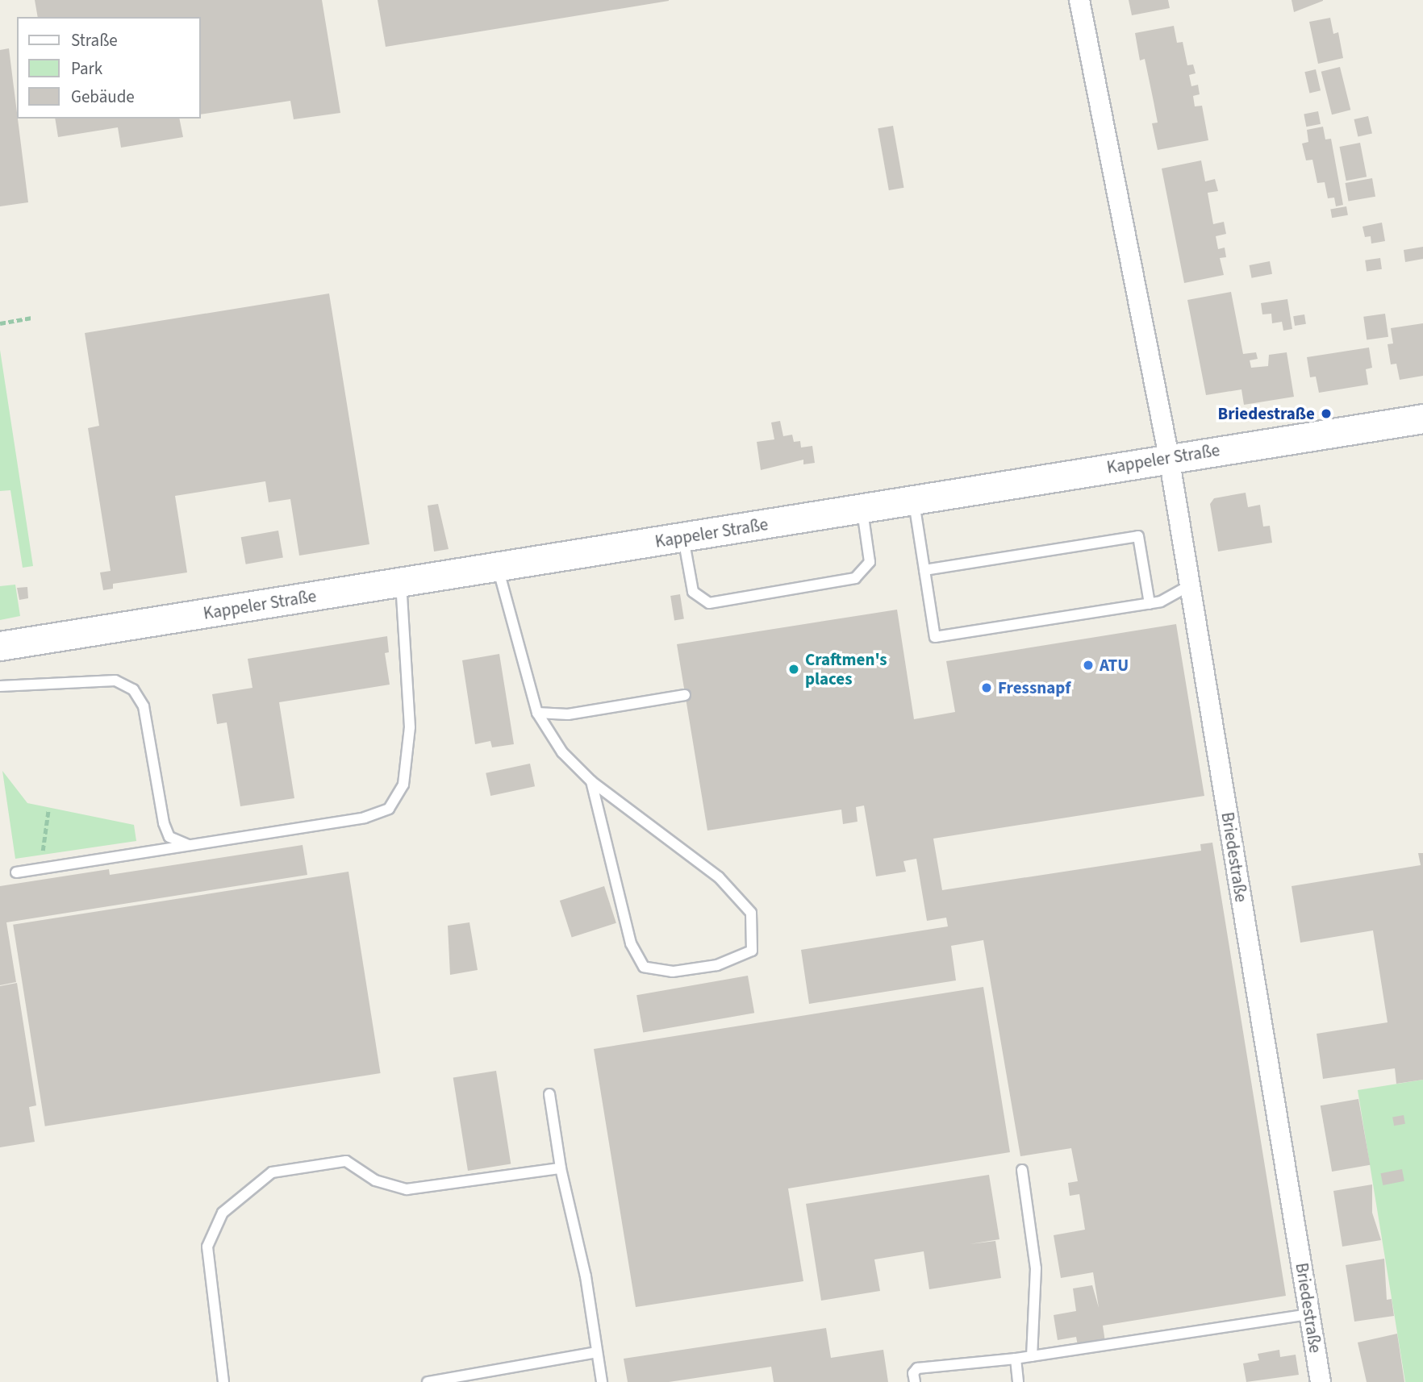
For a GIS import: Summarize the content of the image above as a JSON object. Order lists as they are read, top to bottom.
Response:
{
  "streets": {
    "street": ["Kappeler Straße", "Briedestraße"]
  },
  "crossings": [
    ["Kappeler Straße", "Briedestraße"]
  ],
  "places": [
    "Briedestraße",
    "ATU",
    "Craftmen's places",
    "Fressnapf"
  ],
  "legend": ["Straße", "Park", "Gebäude"]
}
